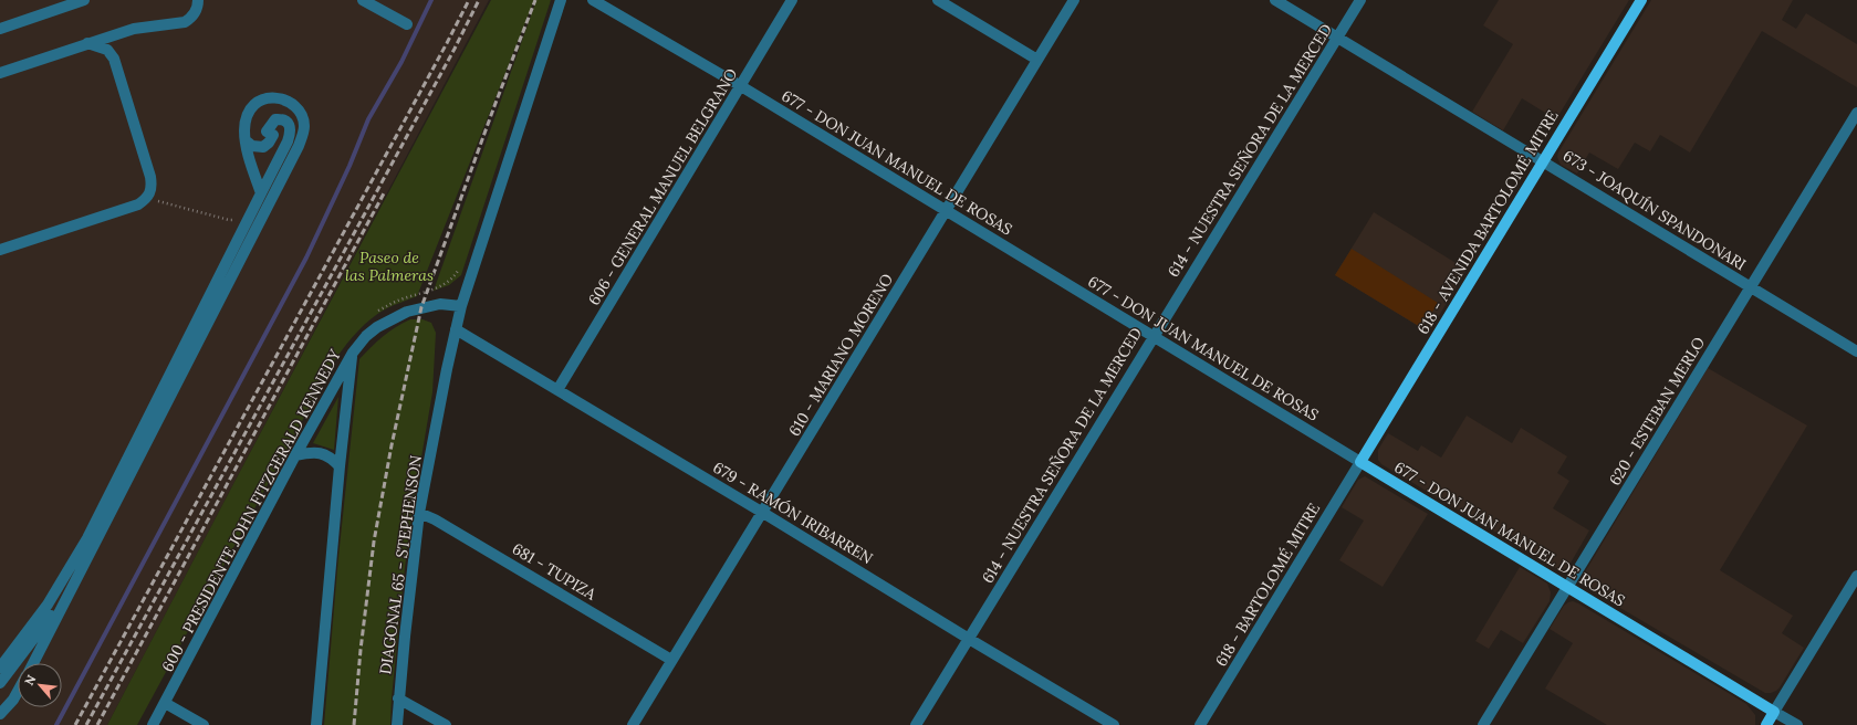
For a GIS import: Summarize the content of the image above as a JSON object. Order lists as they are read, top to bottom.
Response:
{
  "streets": {
    "main road": ["677 - DON JUAN MANUEL DE ROSAS", "618 - AVENIDA BARTOLOMÉ MITRE"],
    "street": [
      "614 - NUESTRA SEÑORA DE LA MERCED",
      "606 - GENERAL MANUEL BELGRANO",
      "673 - JOAQUÍN SPANDONARI",
      "610 - MARIANO MORENO",
      "620 - ESTEBAN MERLO",
      "600 - PRESIDENTE JOHN FITZGERALD KENNEDY",
      "679 - RAMÓN IRIBARREN",
      "DIAGONAL 65 - STEPHENSON",
      "681 - TUPIZA",
      "618 - BARTOLOMÉ MITRE"
    ]
  },
  "crossings": [
    ["614 - NUESTRA SEÑORA DE LA MERCED", "677 - DON JUAN MANUEL DE ROSAS"],
    ["614 - NUESTRA SEÑORA DE LA MERCED", "673 - JOAQUÍN SPANDONARI"],
    ["614 - NUESTRA SEÑORA DE LA MERCED", "679 - RAMÓN IRIBARREN"],
    ["677 - DON JUAN MANUEL DE ROSAS", "606 - GENERAL MANUEL BELGRANO"],
    ["677 - DON JUAN MANUEL DE ROSAS", "618 - AVENIDA BARTOLOMÉ MITRE"],
    ["677 - DON JUAN MANUEL DE ROSAS", "610 - MARIANO MORENO"],
    ["677 - DON JUAN MANUEL DE ROSAS", "620 - ESTEBAN MERLO"],
    ["677 - DON JUAN MANUEL DE ROSAS", "618 - BARTOLOMÉ MITRE"],
    ["606 - GENERAL MANUEL BELGRANO", "679 - RAMÓN IRIBARREN"],
    ["673 - JOAQUÍN SPANDONARI", "618 - AVENIDA BARTOLOMÉ MITRE"],
    ["673 - JOAQUÍN SPANDONARI", "620 - ESTEBAN MERLO"],
    ["618 - AVENIDA BARTOLOMÉ MITRE", "618 - BARTOLOMÉ MITRE"],
    ["610 - MARIANO MORENO", "679 - RAMÓN IRIBARREN"],
    ["610 - MARIANO MORENO", "681 - TUPIZA"],
    ["600 - PRESIDENTE JOHN FITZGERALD KENNEDY", "DIAGONAL 65 - STEPHENSON"],
    ["679 - RAMÓN IRIBARREN", "DIAGONAL 65 - STEPHENSON"],
    ["DIAGONAL 65 - STEPHENSON", "681 - TUPIZA"]
  ],
  "parks": ["Paseo de las Palmeras"],
  "north": "top left"
}
